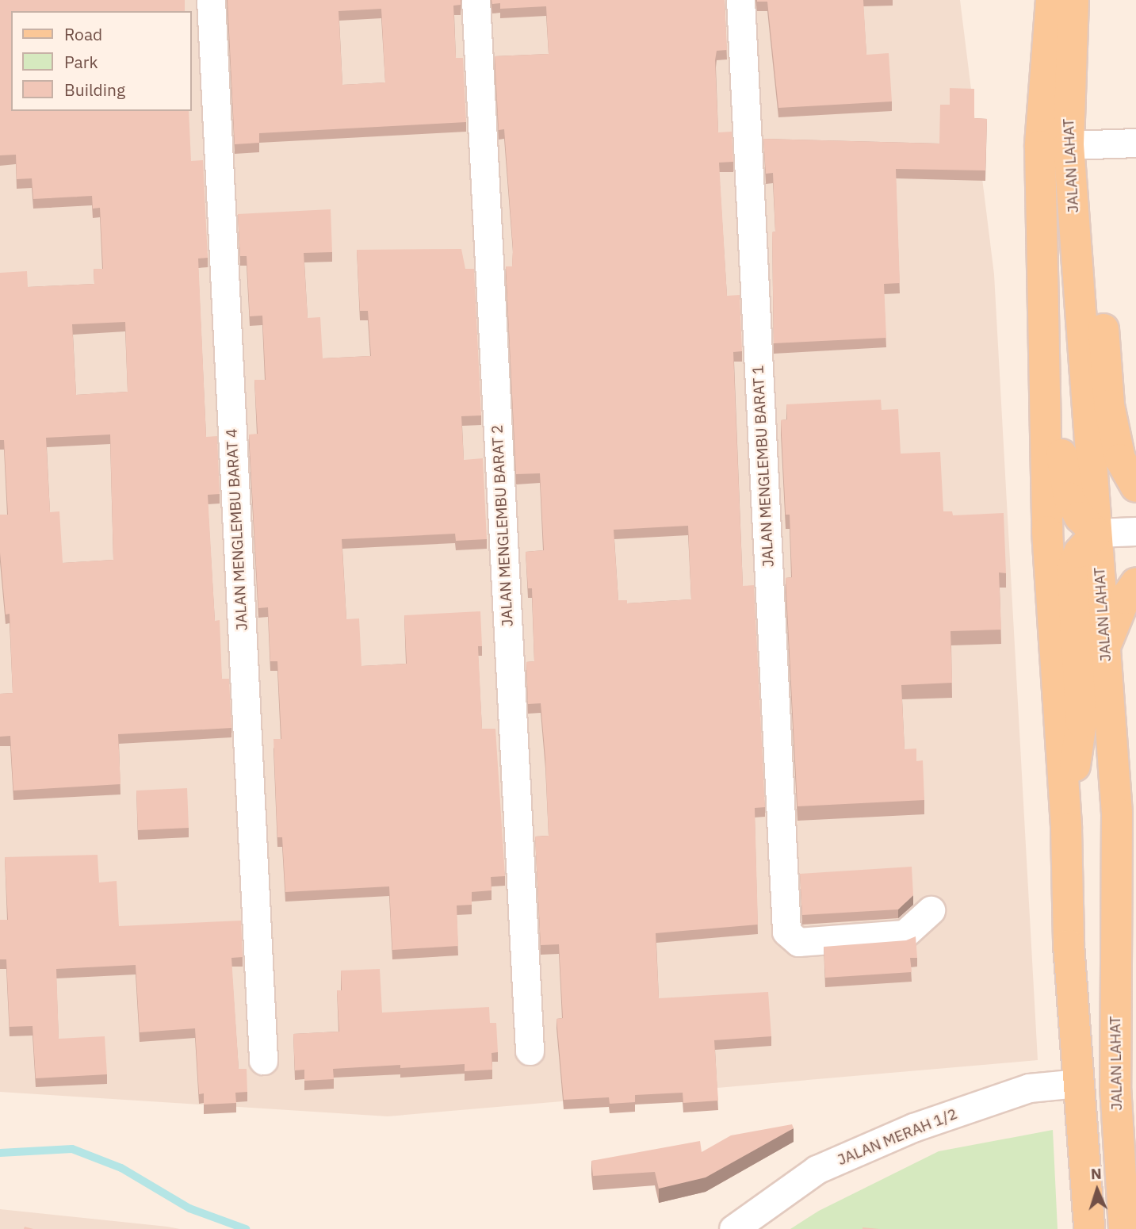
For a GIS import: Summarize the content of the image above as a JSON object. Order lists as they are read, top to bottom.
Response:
{
  "streets": {
    "main road": ["JALAN LAHAT"],
    "street": [
      "JALAN MENGLEMBU BARAT 1",
      "JALAN MENGLEMBU BARAT 2",
      "JALAN MENGLEMBU BARAT 4",
      "JALAN MERAH 1/2"
    ]
  },
  "crossings": [
    ["JALAN LAHAT", "JALAN MERAH 1/2"]
  ],
  "legend": ["Road", "Park", "Building"],
  "north": "top"
}
